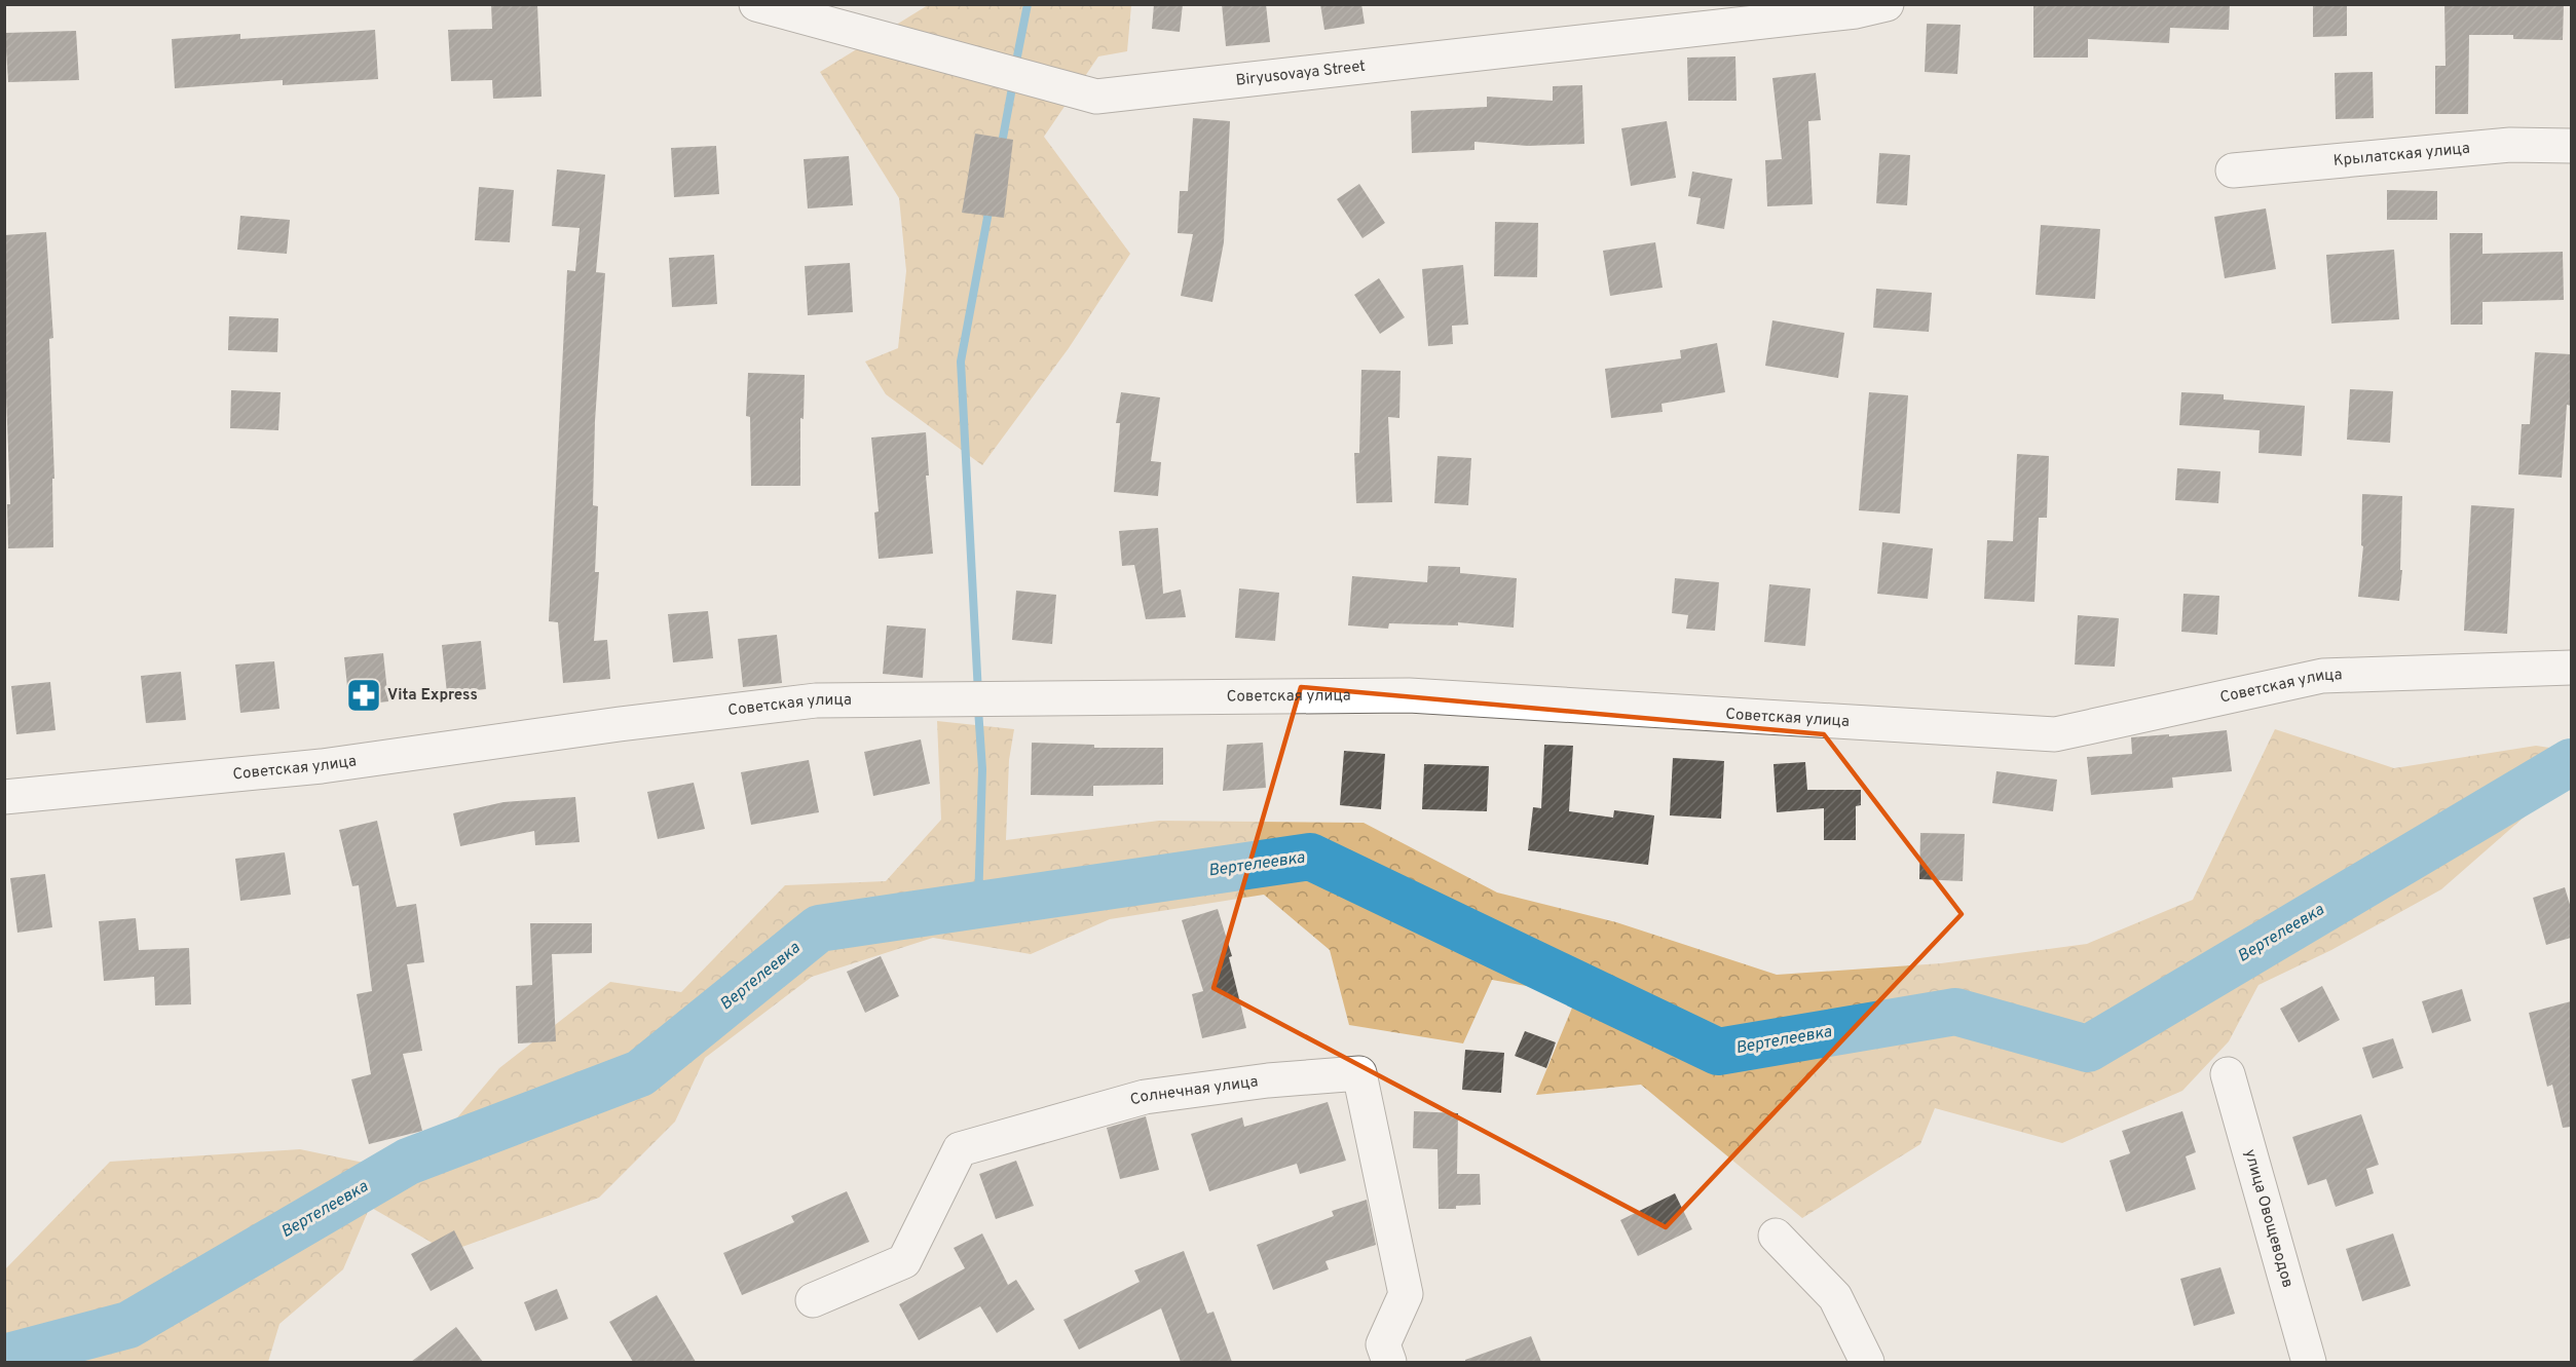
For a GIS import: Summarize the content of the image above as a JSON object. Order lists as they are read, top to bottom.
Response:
{
  "streets": {
    "street": [
      "Biryusovaya Street",
      "Крылатская улица",
      "Советская улица",
      "Солнечная улица",
      "улица Овощеводов"
    ]
  },
  "water": ["Вертелеевка"],
  "places": {
    "pharmacy": ["Vita Express"]
  }
}
